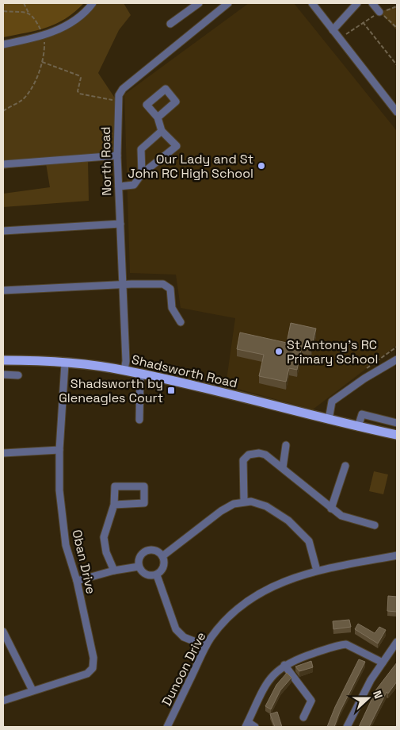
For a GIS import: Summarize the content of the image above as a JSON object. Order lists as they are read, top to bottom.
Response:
{
  "streets": {
    "main road": ["Shadsworth Road"],
    "street": ["North Road", "Oban Drive", "Dunoon Drive"]
  },
  "crossings": [
    ["North Road", "Shadsworth Road"],
    ["Shadsworth Road", "Oban Drive"]
  ],
  "places": {
    "other": ["Our Lady and St John RC High School", "St Antony's RC Primary School"],
    "transit": ["Shadsworth by Gleneagles Court"]
  },
  "north": "right"
}
